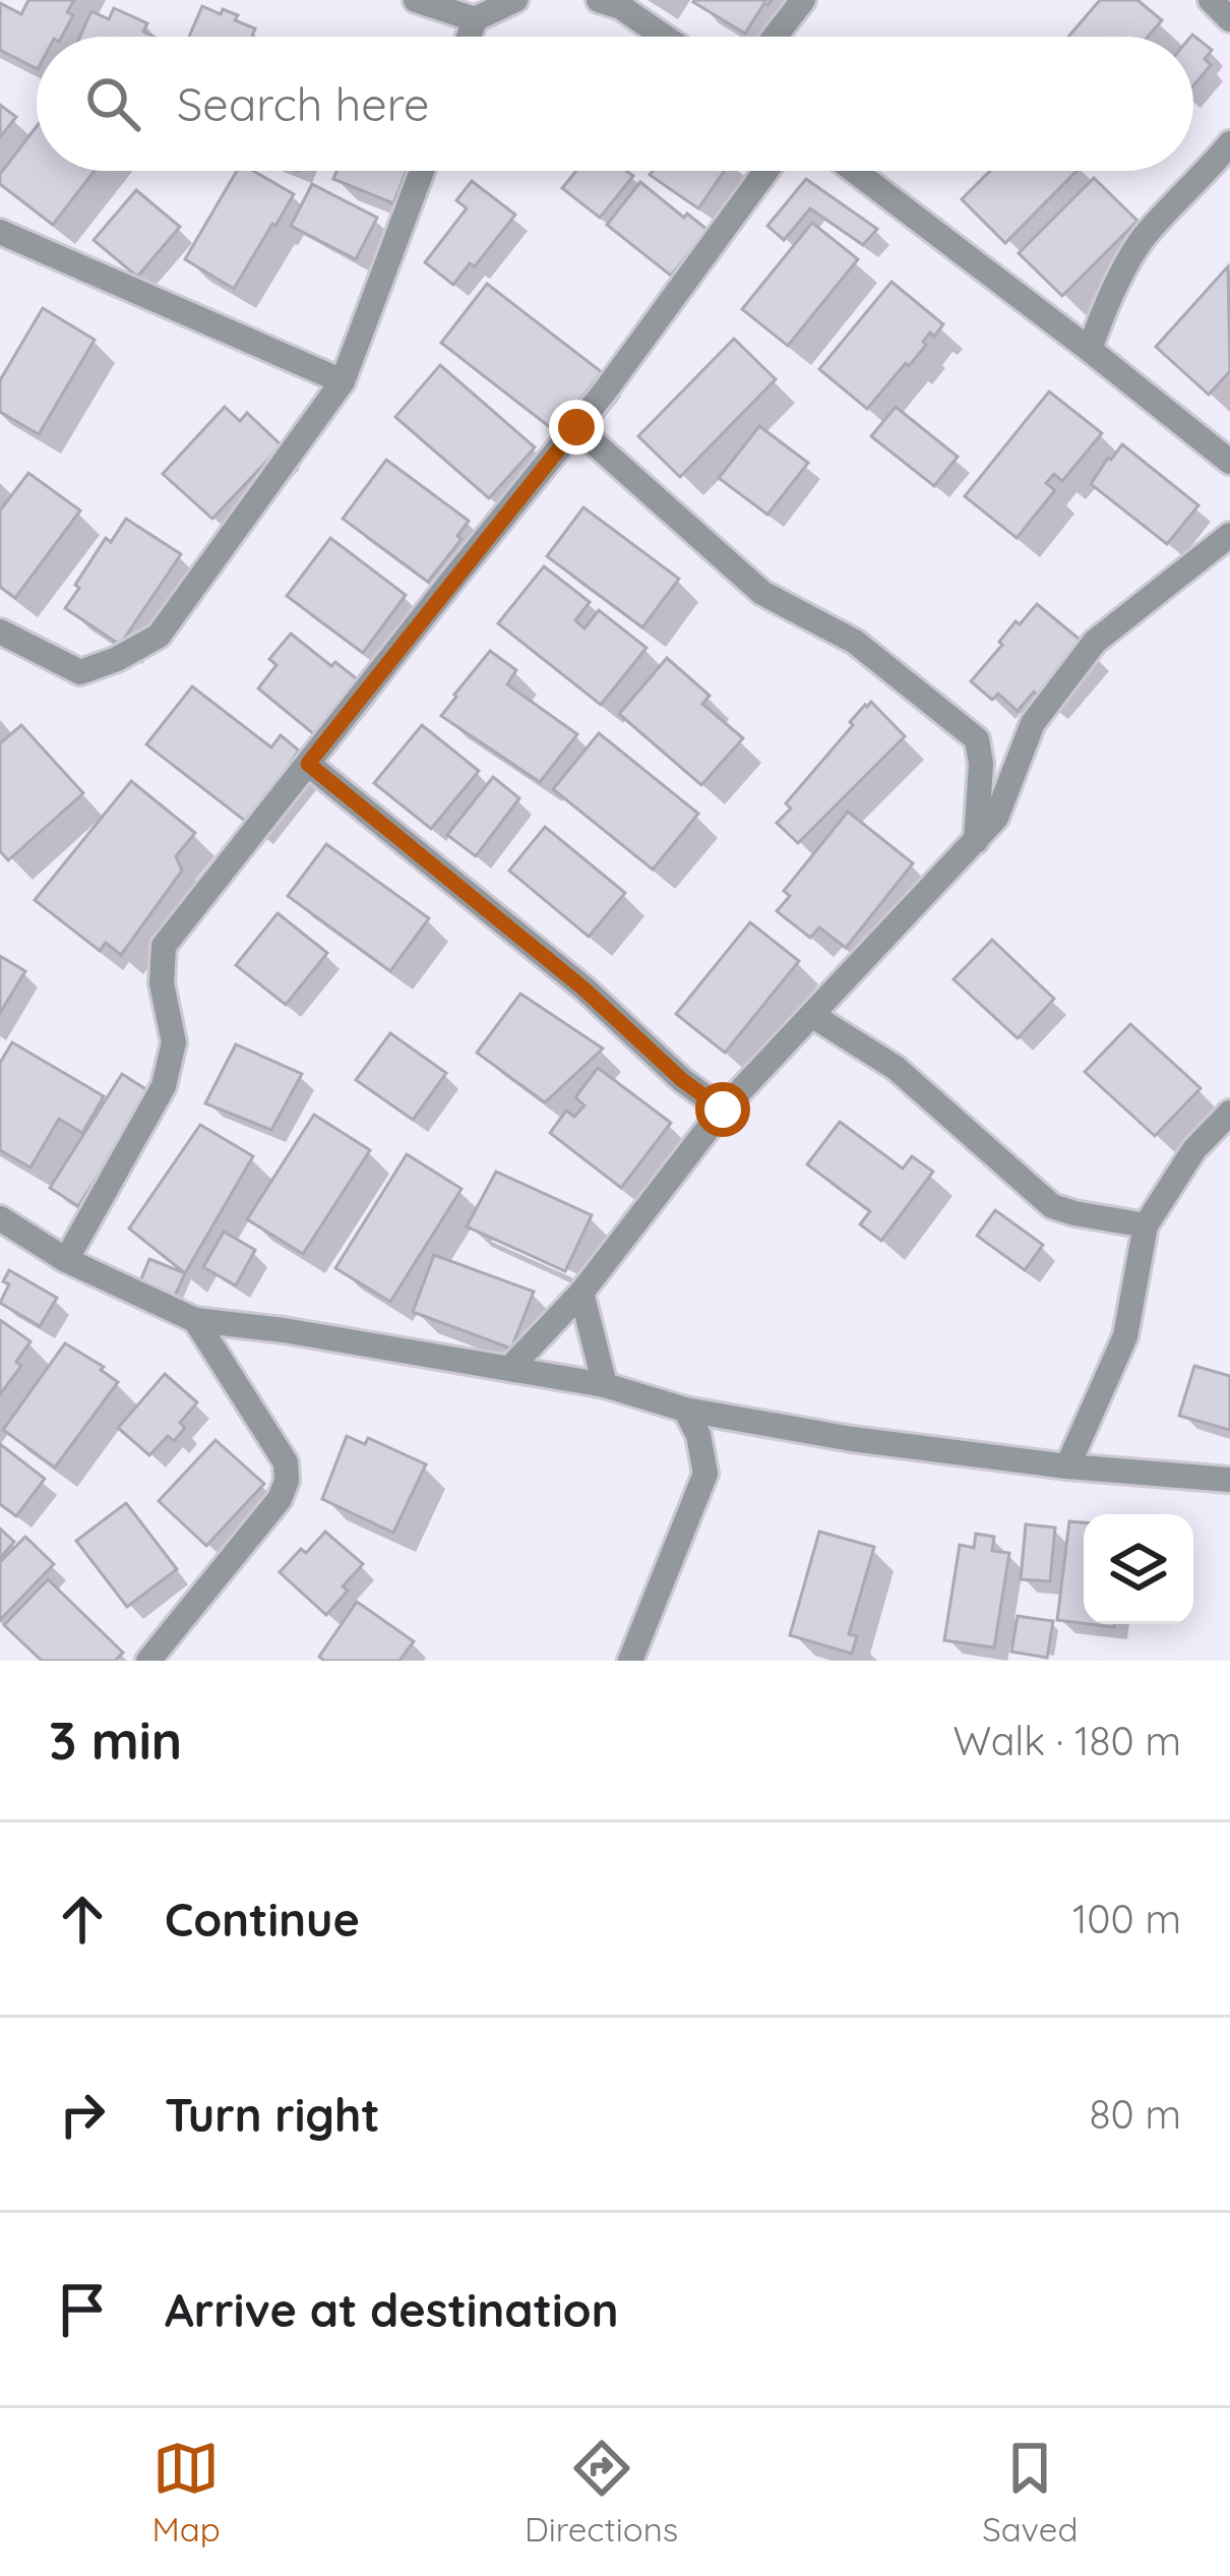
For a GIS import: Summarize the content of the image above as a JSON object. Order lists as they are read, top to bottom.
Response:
{
  "page": {
    "search": "Search here",
    "heading": ["3 min", "Walk · 180 m"],
    "list": [
      ["Continue", "100 m"],
      ["Turn right", "80 m"],
      "Arrive at destination"
    ],
    "nav": ["Map", "Directions", "Saved"]
  }
}
